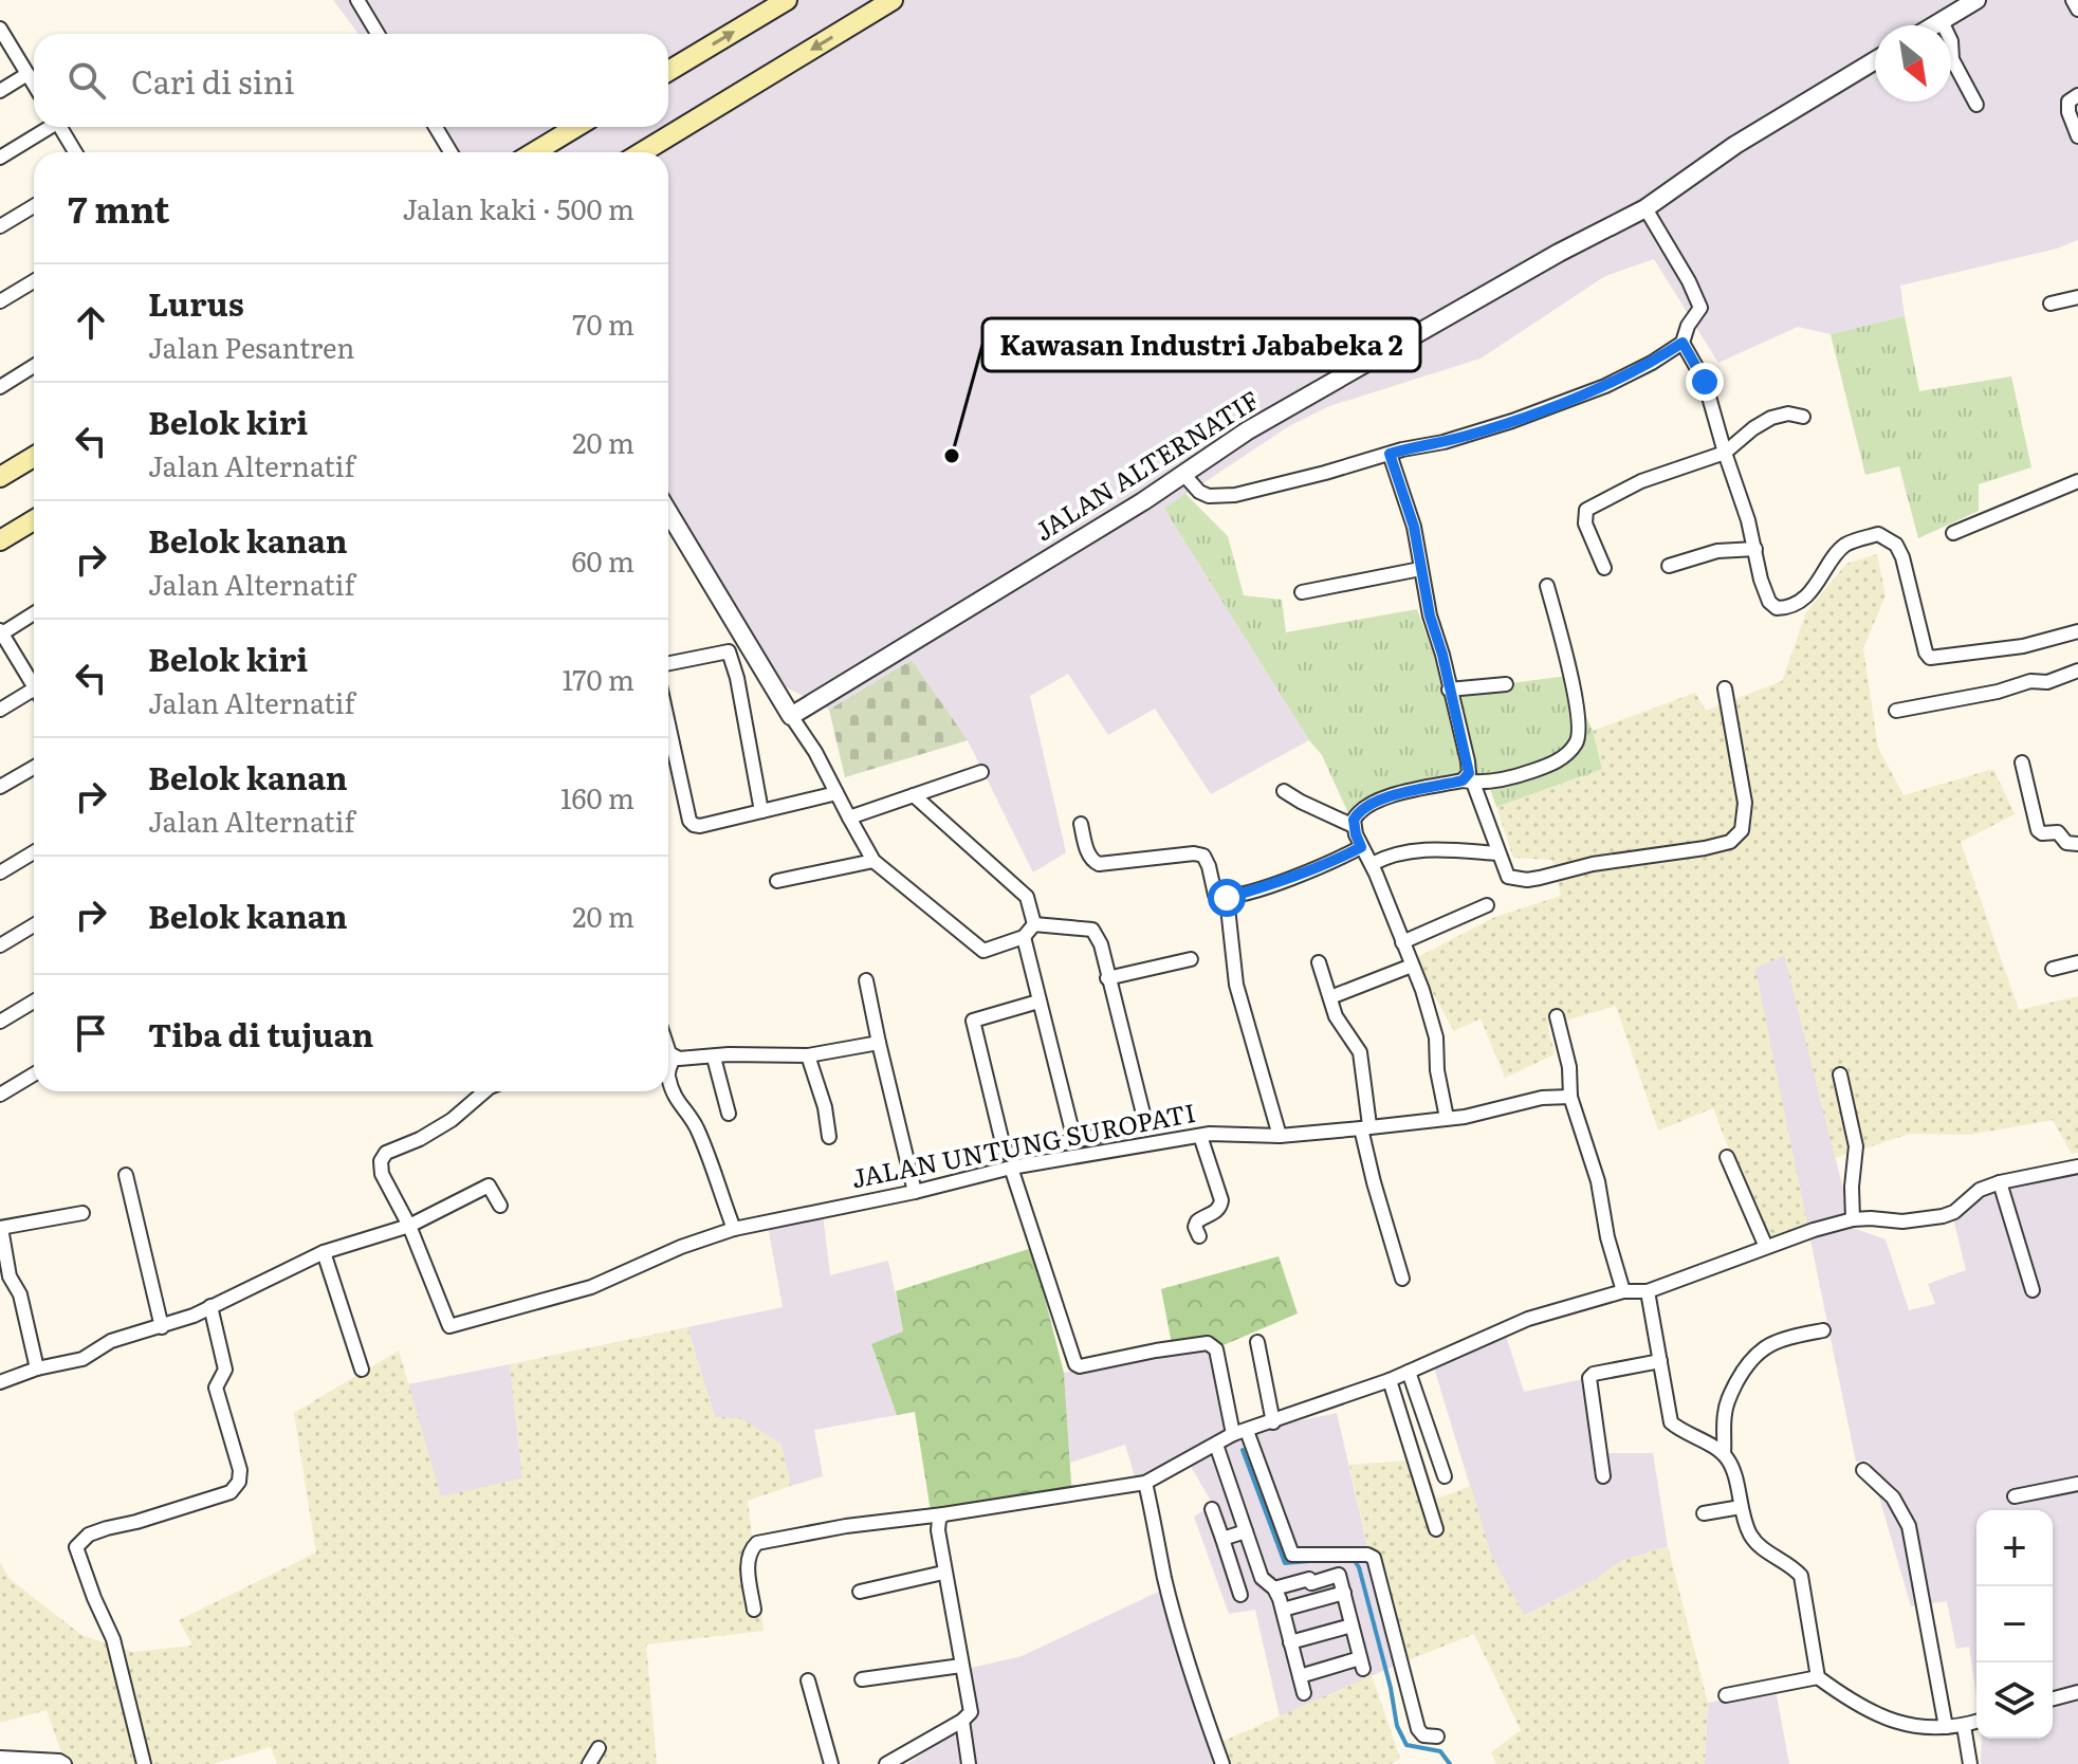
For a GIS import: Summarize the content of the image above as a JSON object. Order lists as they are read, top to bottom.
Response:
{
  "streets": {
    "street": ["JALAN ALTERNATIF", "JALAN UNTUNG SUROPATI"]
  },
  "places": ["Kawasan Industri Jababeka 2"],
  "north": "bottom right",
  "page": {
    "search": "Cari di sini",
    "heading": ["7 mnt", "Jalan kaki · 500 m"],
    "list": [
      ["Lurus", "Jalan Pesantren", "70 m"],
      ["Belok kiri", "Jalan Alternatif", "20 m"],
      ["Belok kanan", "Jalan Alternatif", "60 m"],
      ["Belok kiri", "Jalan Alternatif", "170 m"],
      ["Belok kanan", "Jalan Alternatif", "160 m"],
      ["Belok kanan", "20 m"],
      "Tiba di tujuan"
    ],
    "map_buttons": ["+", "−"]
  }
}
